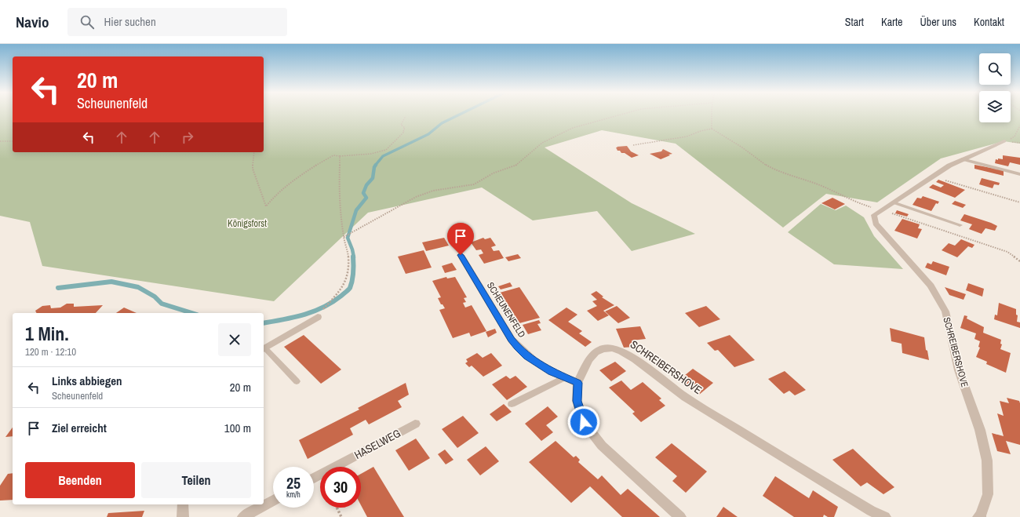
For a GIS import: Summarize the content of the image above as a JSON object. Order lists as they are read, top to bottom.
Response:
{
  "streets": {
    "street": ["SCHEUNENFELD", "SCHREIBERSHOVE", "HASELWEG"]
  },
  "crossings": [
    ["SCHEUNENFELD", "SCHREIBERSHOVE"]
  ],
  "parks": ["Königsforst"],
  "page": {
    "header": "Navio",
    "search": "Hier suchen",
    "nav": [
      "Start",
      "Karte",
      "Über uns",
      "Kontakt"
    ],
    "turn": ["20 m", "Scheunenfeld"],
    "heading": ["1 Min.", "120 m · 12:10"],
    "list": [
      {
        "name": "Links abbiegen",
        "note": "Scheunenfeld",
        "value": "20 m"
      },
      {
        "name": "Ziel erreicht",
        "value": "100 m"
      }
    ],
    "buttons": ["Beenden", "Teilen"],
    "speed": "25 km/h",
    "limit": "30"
  }
}
